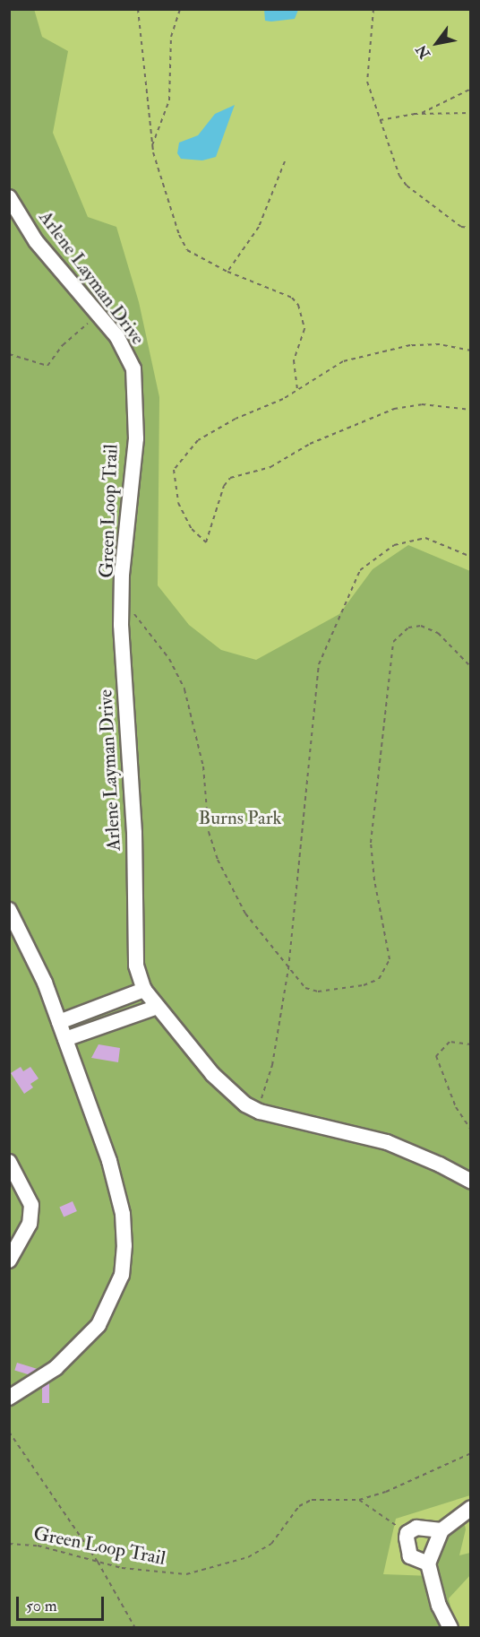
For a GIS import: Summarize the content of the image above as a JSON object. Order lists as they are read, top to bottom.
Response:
{
  "streets": {
    "street": ["Arlene Layman Drive"],
    "path": ["Green Loop Trail"]
  },
  "crossings": [
    ["Arlene Layman Drive", "Green Loop Trail"]
  ],
  "parks": ["Burns Park"],
  "scale_bar": "50 m",
  "north": "bottom left"
}
